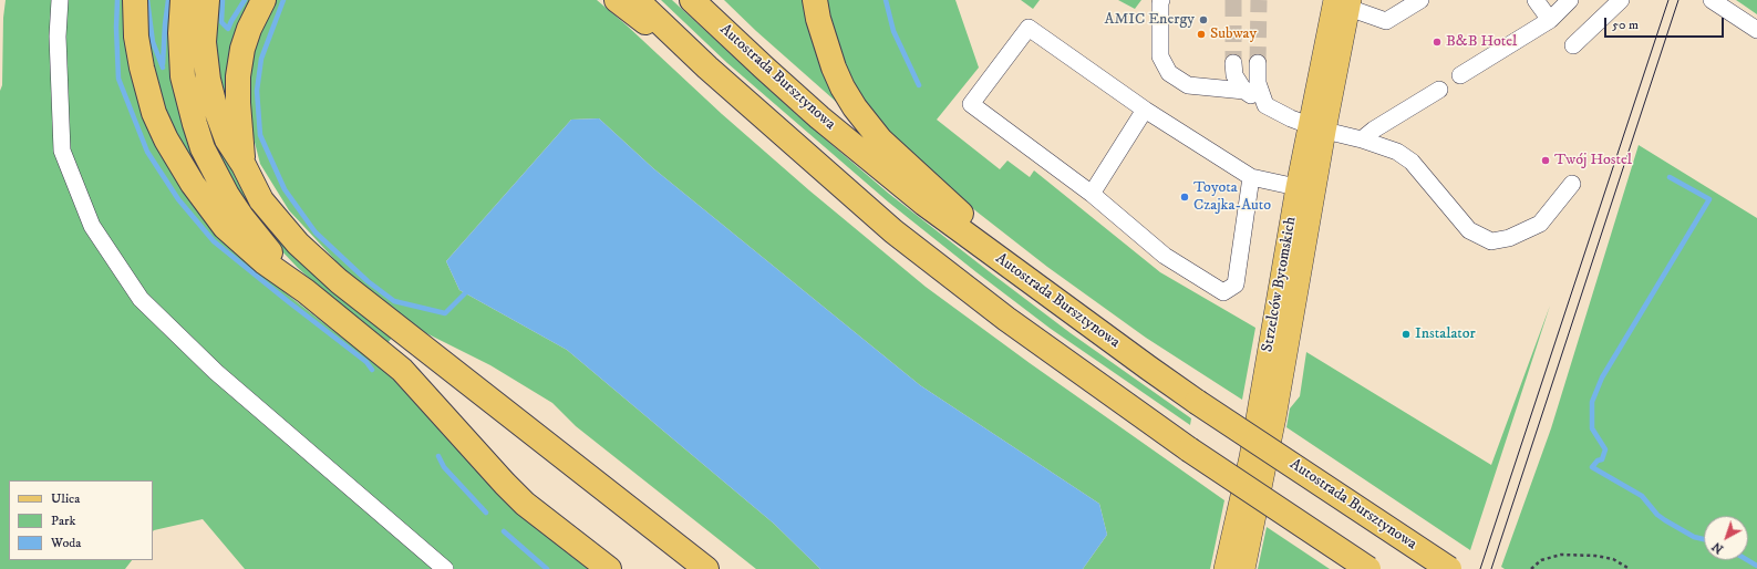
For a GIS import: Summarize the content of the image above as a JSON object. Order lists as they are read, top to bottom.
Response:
{
  "streets": {
    "highway": ["Autostrada Bursztynowa"],
    "main road": ["Strzelców Bytomskich"]
  },
  "places": [
    "AMIC Energy",
    "Subway",
    "B&B Hotel",
    "Twój Hostel",
    "Toyota Czajka-Auto",
    "Instalator"
  ],
  "legend": ["Ulica", "Park", "Woda"],
  "scale_bar": "50 m",
  "north": "bottom left"
}
